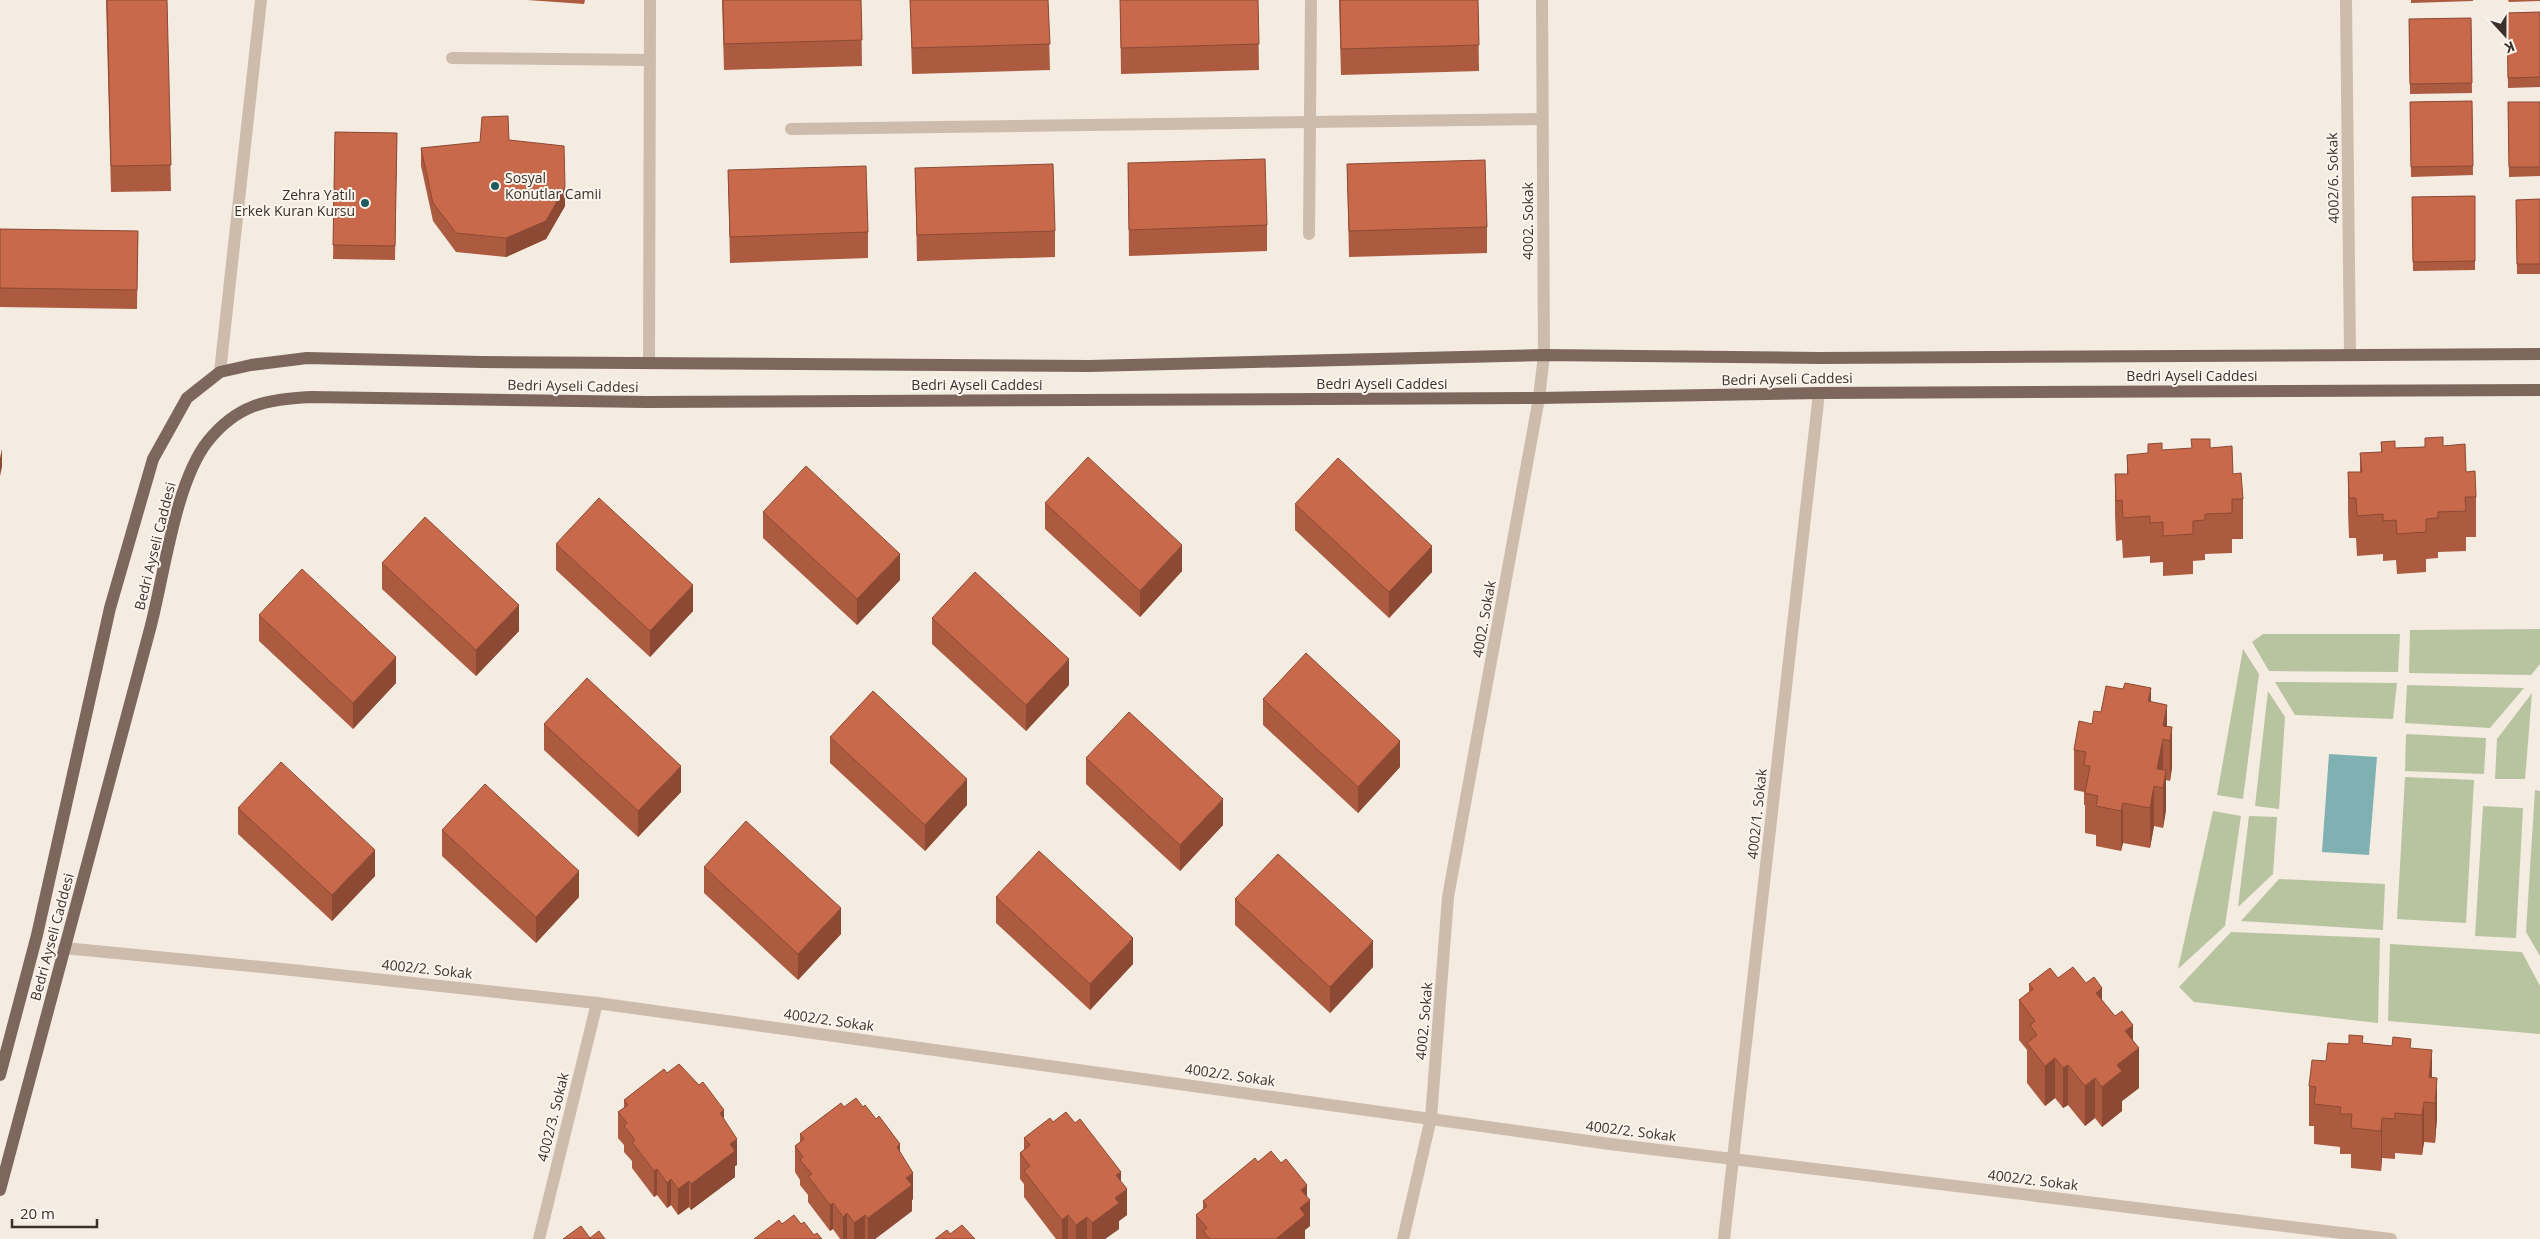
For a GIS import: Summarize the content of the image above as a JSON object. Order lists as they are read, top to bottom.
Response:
{
  "streets": {
    "main road": ["Bedri Ayseli Caddesi"],
    "street": [
      "4002/6. Sokak",
      "4002. Sokak",
      "4002/1. Sokak",
      "4002/2. Sokak",
      "4002/3. Sokak"
    ]
  },
  "crossings": [
    ["4002/6. Sokak", "Bedri Ayseli Caddesi"],
    ["4002. Sokak", "Bedri Ayseli Caddesi"],
    ["4002. Sokak", "4002/2. Sokak"],
    ["Bedri Ayseli Caddesi", "4002/1. Sokak"],
    ["Bedri Ayseli Caddesi", "4002/2. Sokak"],
    ["4002/1. Sokak", "4002/2. Sokak"],
    ["4002/2. Sokak", "4002/3. Sokak"]
  ],
  "places": ["Sosyal Konutlar Camii", "Zehra Yatılı Erkek Kuran Kursu"],
  "scale_bar": "20 m",
  "north": "bottom"
}
